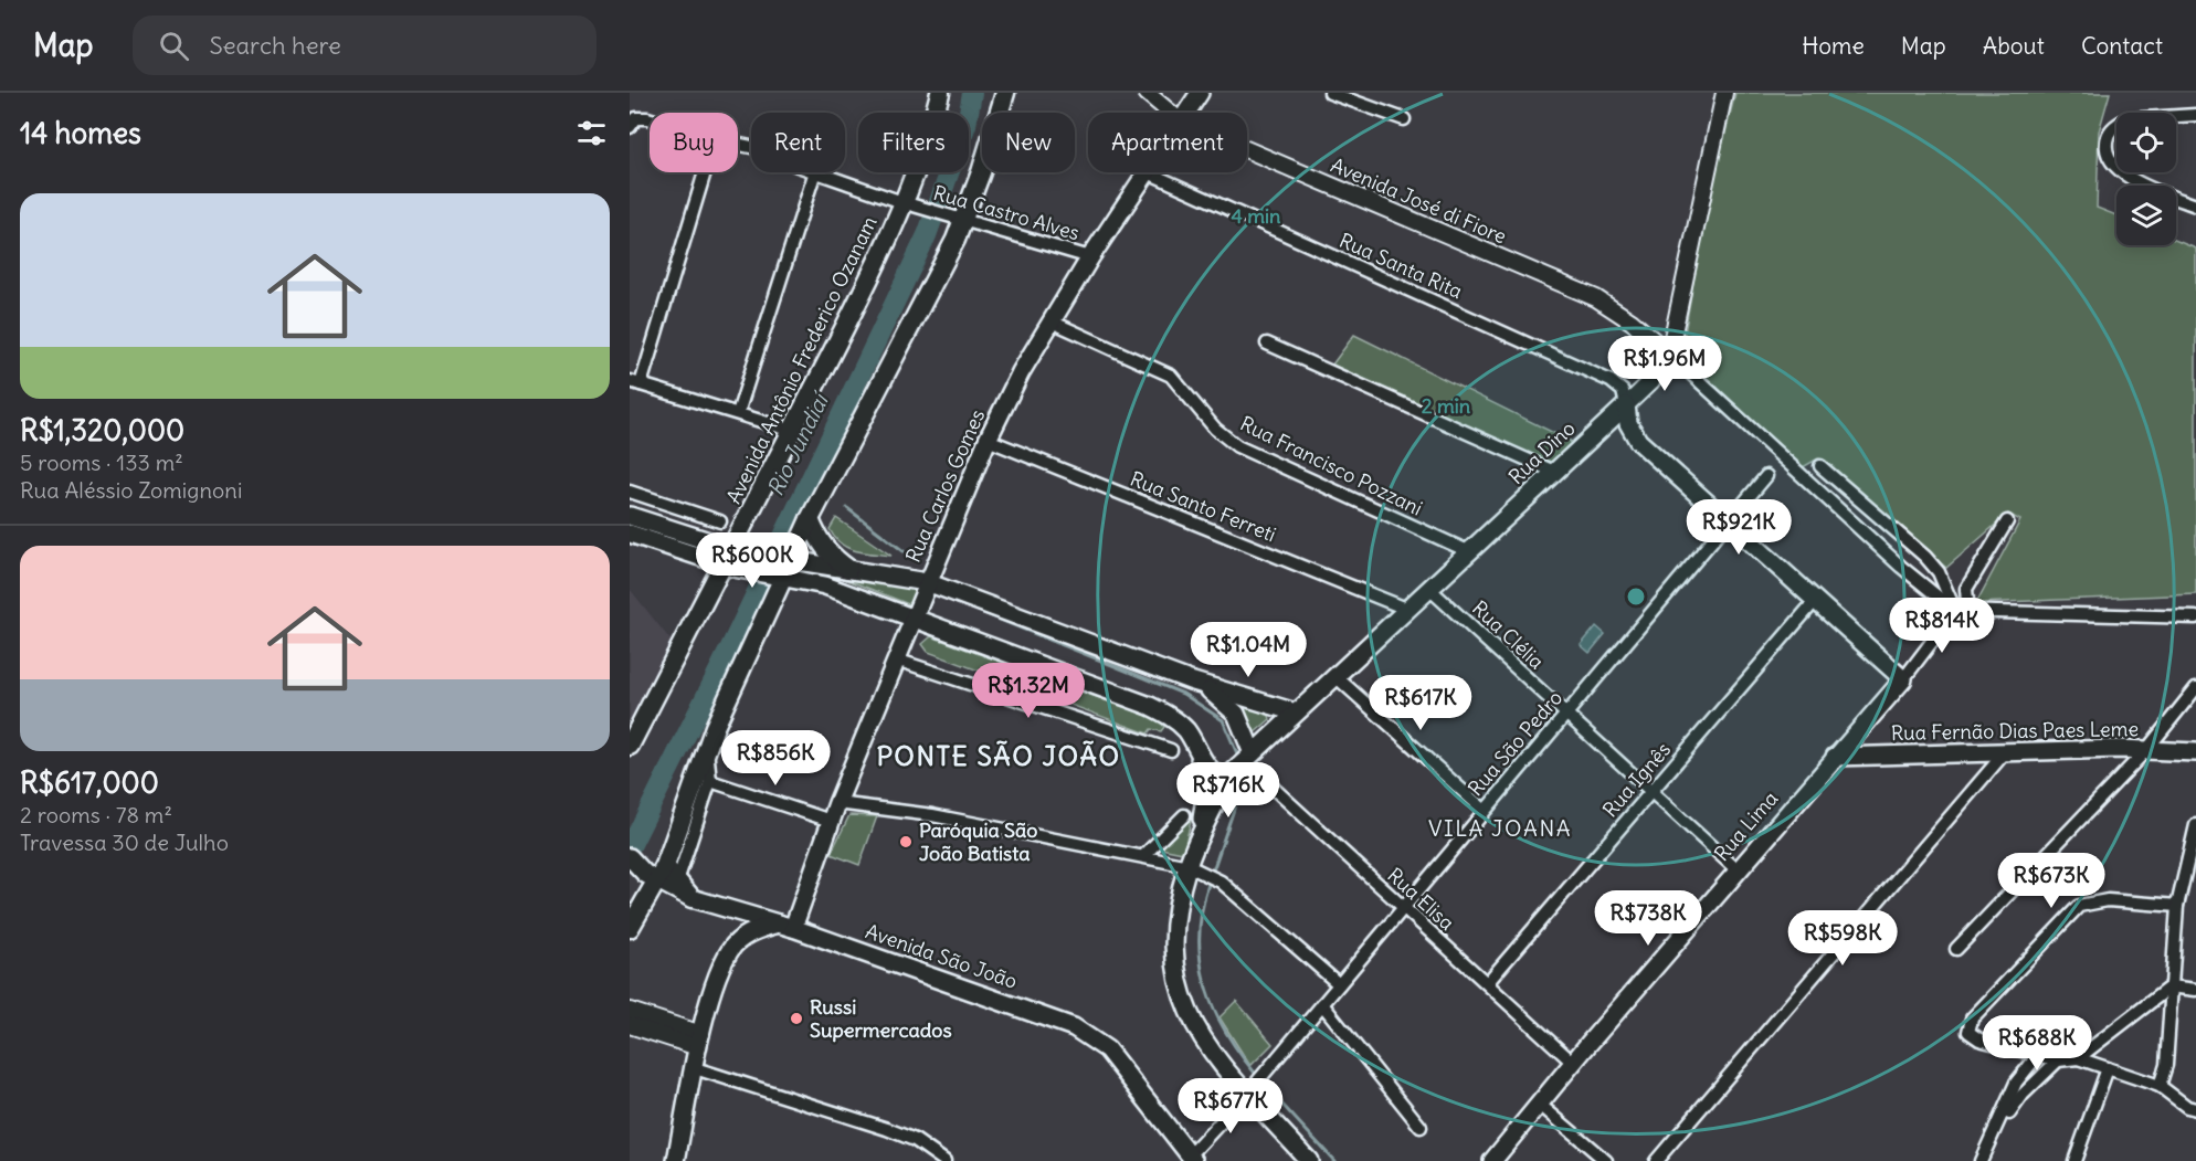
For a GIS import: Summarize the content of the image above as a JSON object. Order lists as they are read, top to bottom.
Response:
{
  "streets": {
    "main road": [
      "Avenida Antônio Frederico Ozanam",
      "Rua Dino",
      "Rua Carlos Gomes",
      "Rua Fernão Dias Paes Leme",
      "Rua Lima",
      "Avenida São João"
    ],
    "street": [
      "Avenida José di Fiore",
      "Rua Castro Alves",
      "Rua Santa Rita",
      "Rua Francisco Pozzani",
      "Rua Santo Ferreti",
      "Rua Clélia",
      "Rua São Pedro",
      "Rua Ignês",
      "Rua Elisa"
    ]
  },
  "crossings": [
    ["Avenida José di Fiore", "Rua Dino"],
    ["Rua Castro Alves", "Avenida Antônio Frederico Ozanam"],
    ["Rua Castro Alves", "Rua Carlos Gomes"],
    ["Rua Santa Rita", "Rua Dino"],
    ["Rua Santa Rita", "Rua Carlos Gomes"],
    ["Rua Dino", "Rua Francisco Pozzani"],
    ["Rua Dino", "Rua Santo Ferreti"],
    ["Rua Dino", "Rua Clélia"],
    ["Rua Dino", "Rua Elisa"],
    ["Rua Francisco Pozzani", "Rua Carlos Gomes"],
    ["Rua Carlos Gomes", "Rua Santo Ferreti"],
    ["Rua Carlos Gomes", "Avenida São João"],
    ["Rua Clélia", "Rua São Pedro"],
    ["Rua Clélia", "Rua Ignês"],
    ["Rua Clélia", "Rua Lima"],
    ["Rua Fernão Dias Paes Leme", "Rua Lima"],
    ["Rua São Pedro", "Rua Elisa"],
    ["Rua São Pedro", "Avenida São João"],
    ["Rua Ignês", "Rua Elisa"],
    ["Rua Lima", "Rua Elisa"]
  ],
  "districts": ["PONTE SÃO JOÃO", "VILA JOANA"],
  "water": ["Rio Jundiaí"],
  "places": ["Paróquia São João Batista", "Russi Supermercados"],
  "page": {
    "header": "Map",
    "search": "Search here",
    "nav": [
      "Home",
      "Map",
      "About",
      "Contact"
    ],
    "heading": "14 homes",
    "chip": [
      "Buy",
      "Rent",
      "Filters",
      "New",
      "Apartment"
    ],
    "list": [
      {
        "name": "R$1,320,000",
        "note": "5 rooms · 133 m² · Rua Aléssio Zomignoni"
      },
      {
        "name": "R$617,000",
        "note": "2 rooms · 78 m² · Travessa 30 de Julho"
      }
    ],
    "price": [
      "R$1.96M",
      "R$921K",
      "R$600K",
      "R$814K",
      "R$1.04M",
      "R$1.32M",
      "R$617K",
      "R$856K",
      "R$716K",
      "R$673K",
      "R$738K",
      "R$598K",
      "R$688K",
      "R$677K"
    ]
  },
  "rings": ["4 min", "2 min"]
}
